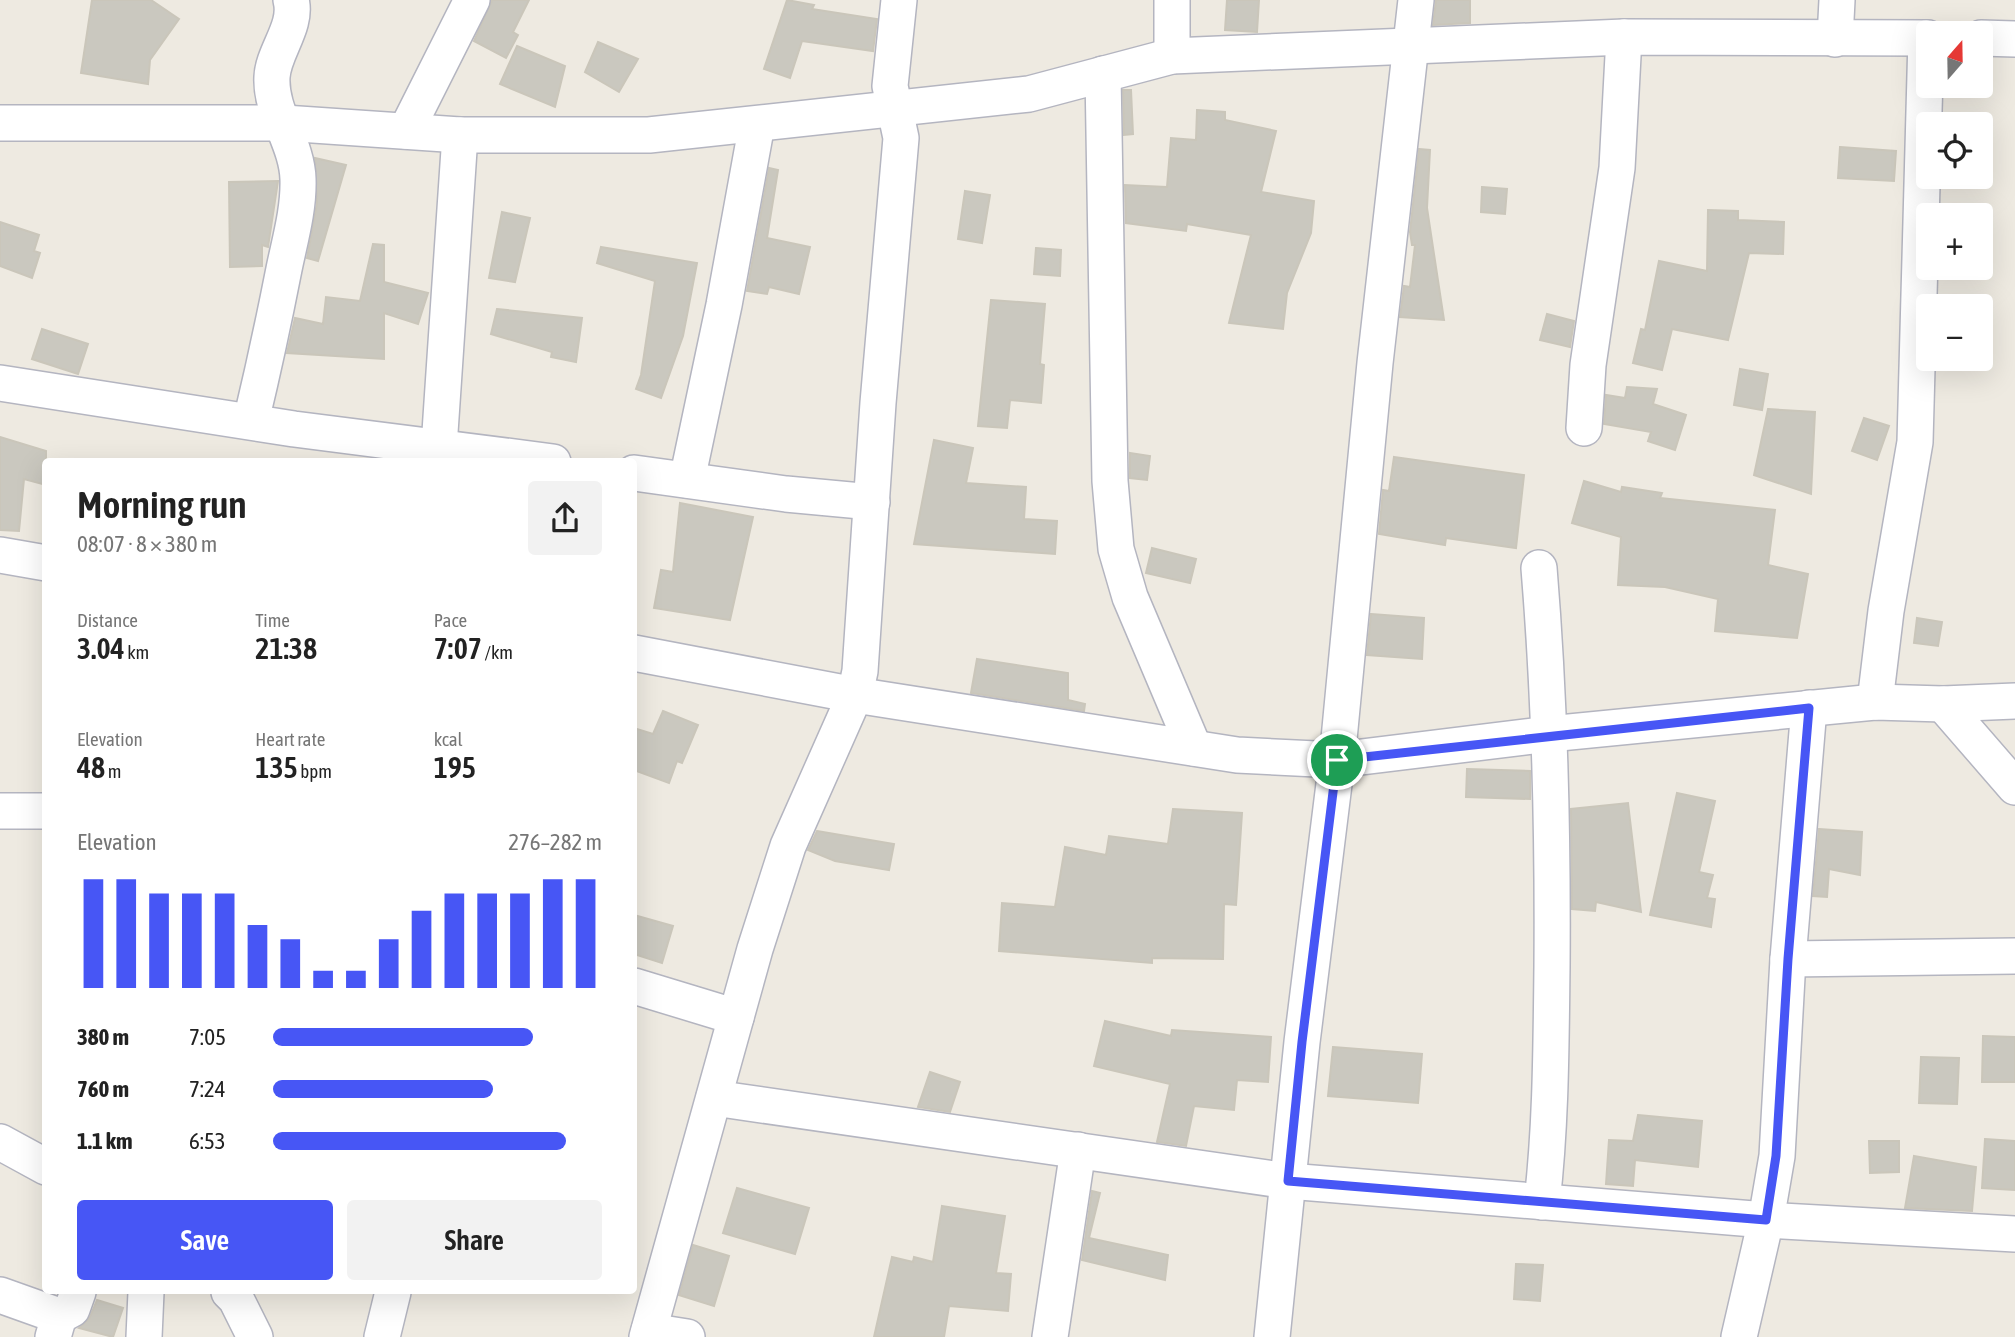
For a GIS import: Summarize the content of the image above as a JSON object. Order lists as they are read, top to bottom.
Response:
{
  "north": "top",
  "page": {
    "map_buttons": ["+", "−"],
    "heading": ["Morning run", "08:07 · 8 × 380 m"],
    "stats": [
      ["Distance", "3.04 km"],
      ["Time", "21:38"],
      ["Pace", "7:07 /km"],
      ["Elevation", "48 m"],
      ["Heart rate", "135 bpm"],
      ["kcal", "195"]
    ],
    "chart": ["Elevation", "276–282 m"],
    "list": [
      {
        "name": "380 m",
        "note": "7:05"
      },
      {
        "name": "760 m",
        "note": "7:24"
      },
      {
        "name": "1.1 km",
        "note": "6:53"
      }
    ],
    "buttons": ["Save", "Share"]
  }
}
